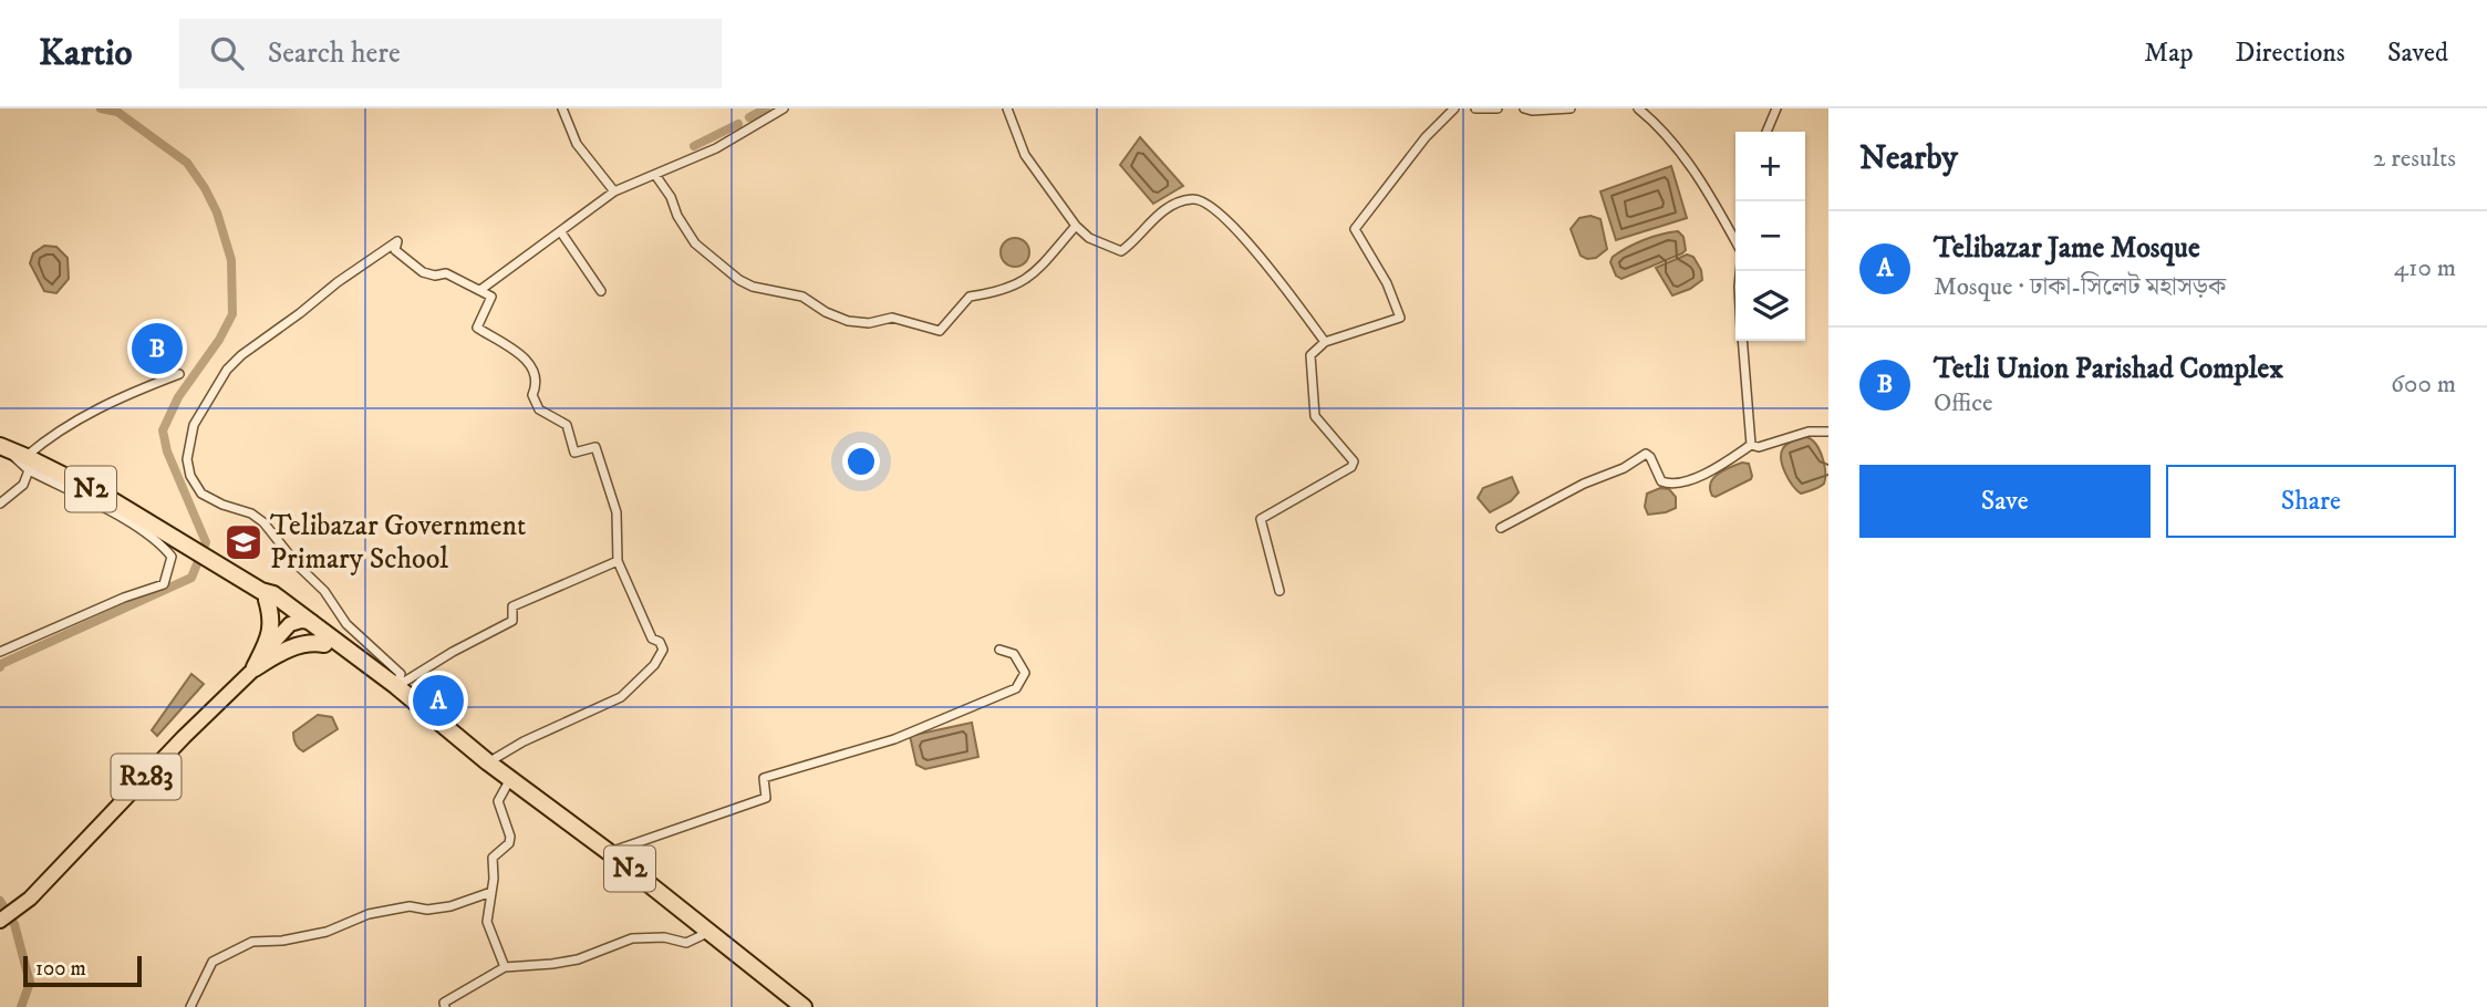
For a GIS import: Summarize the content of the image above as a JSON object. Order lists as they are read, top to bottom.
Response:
{
  "streets": {
    "highway": ["N2", "R283"]
  },
  "crossings": [
    ["N2", "R283"]
  ],
  "places": {
    "school or university": ["Telibazar Government Primary School"]
  },
  "scale_bar": "100 m",
  "page": {
    "header": "Kartio",
    "search": "Search here",
    "nav": ["Map", "Directions", "Saved"],
    "heading": ["Nearby", "2 results"],
    "map_buttons": ["+", "−"],
    "list": [
      {
        "mark": "A",
        "name": "Telibazar Jame Mosque",
        "note": "Mosque · ঢাকা-সিলেট মহাসড়ক",
        "value": "410 m"
      },
      {
        "mark": "B",
        "name": "Tetli Union Parishad Complex",
        "note": "Office",
        "value": "600 m"
      }
    ],
    "pins": ["B", "A"],
    "buttons": ["Save", "Share"],
    "scale": "100 m"
  }
}
